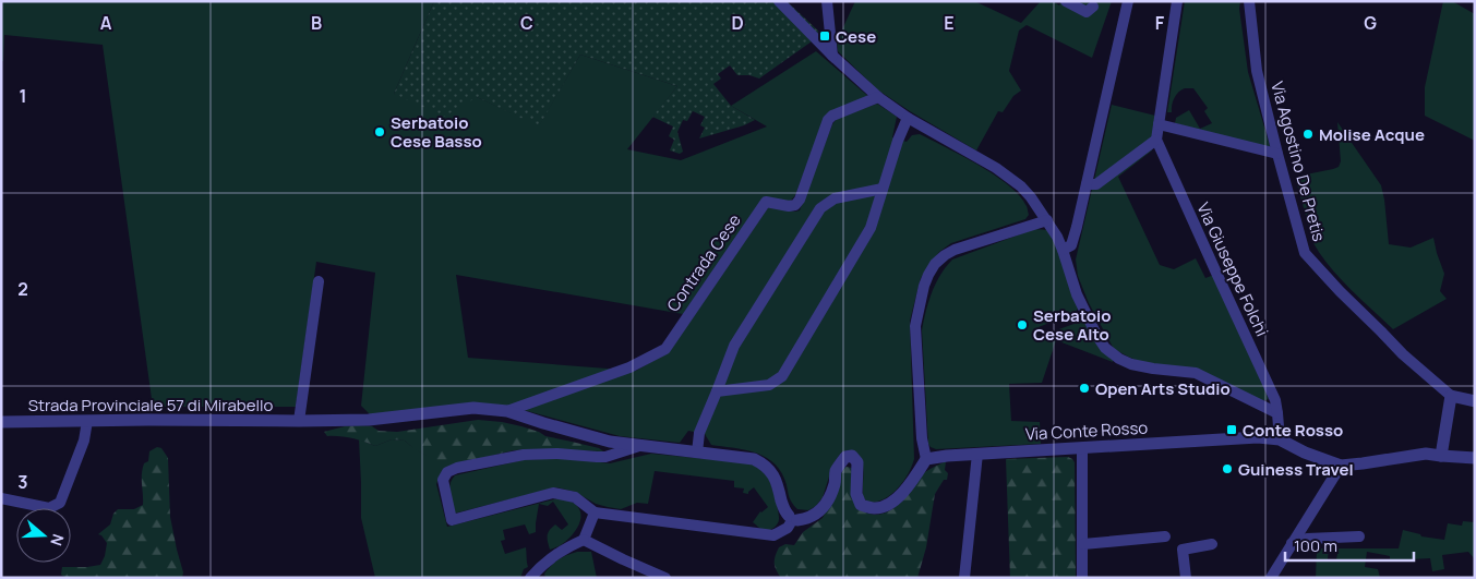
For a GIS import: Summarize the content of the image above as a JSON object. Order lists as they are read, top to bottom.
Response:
{
  "streets": {
    "street": [
      "Via Agostino De Pretis",
      "Contrada Cese",
      "Via Giuseppe Folchi",
      "Strada Provinciale 57 di Mirabello",
      "Via Conte Rosso"
    ]
  },
  "crossings": [
    ["Contrada Cese", "Strada Provinciale 57 di Mirabello"],
    ["Via Giuseppe Folchi", "Via Conte Rosso"]
  ],
  "places": {
    "transit": ["Cese", "Conte Rosso"],
    "other": [
      "Serbatoio Cese Basso",
      "Molise Acque",
      "Serbatoio Cese Alto",
      "Open Arts Studio",
      "Guiness Travel"
    ]
  },
  "scale_bar": "100 m",
  "north": "right",
  "grid": {
    "columns": [
      "A",
      "B",
      "C",
      "D",
      "E",
      "F",
      "G"
    ],
    "rows": ["1", "2", "3"]
  }
}
